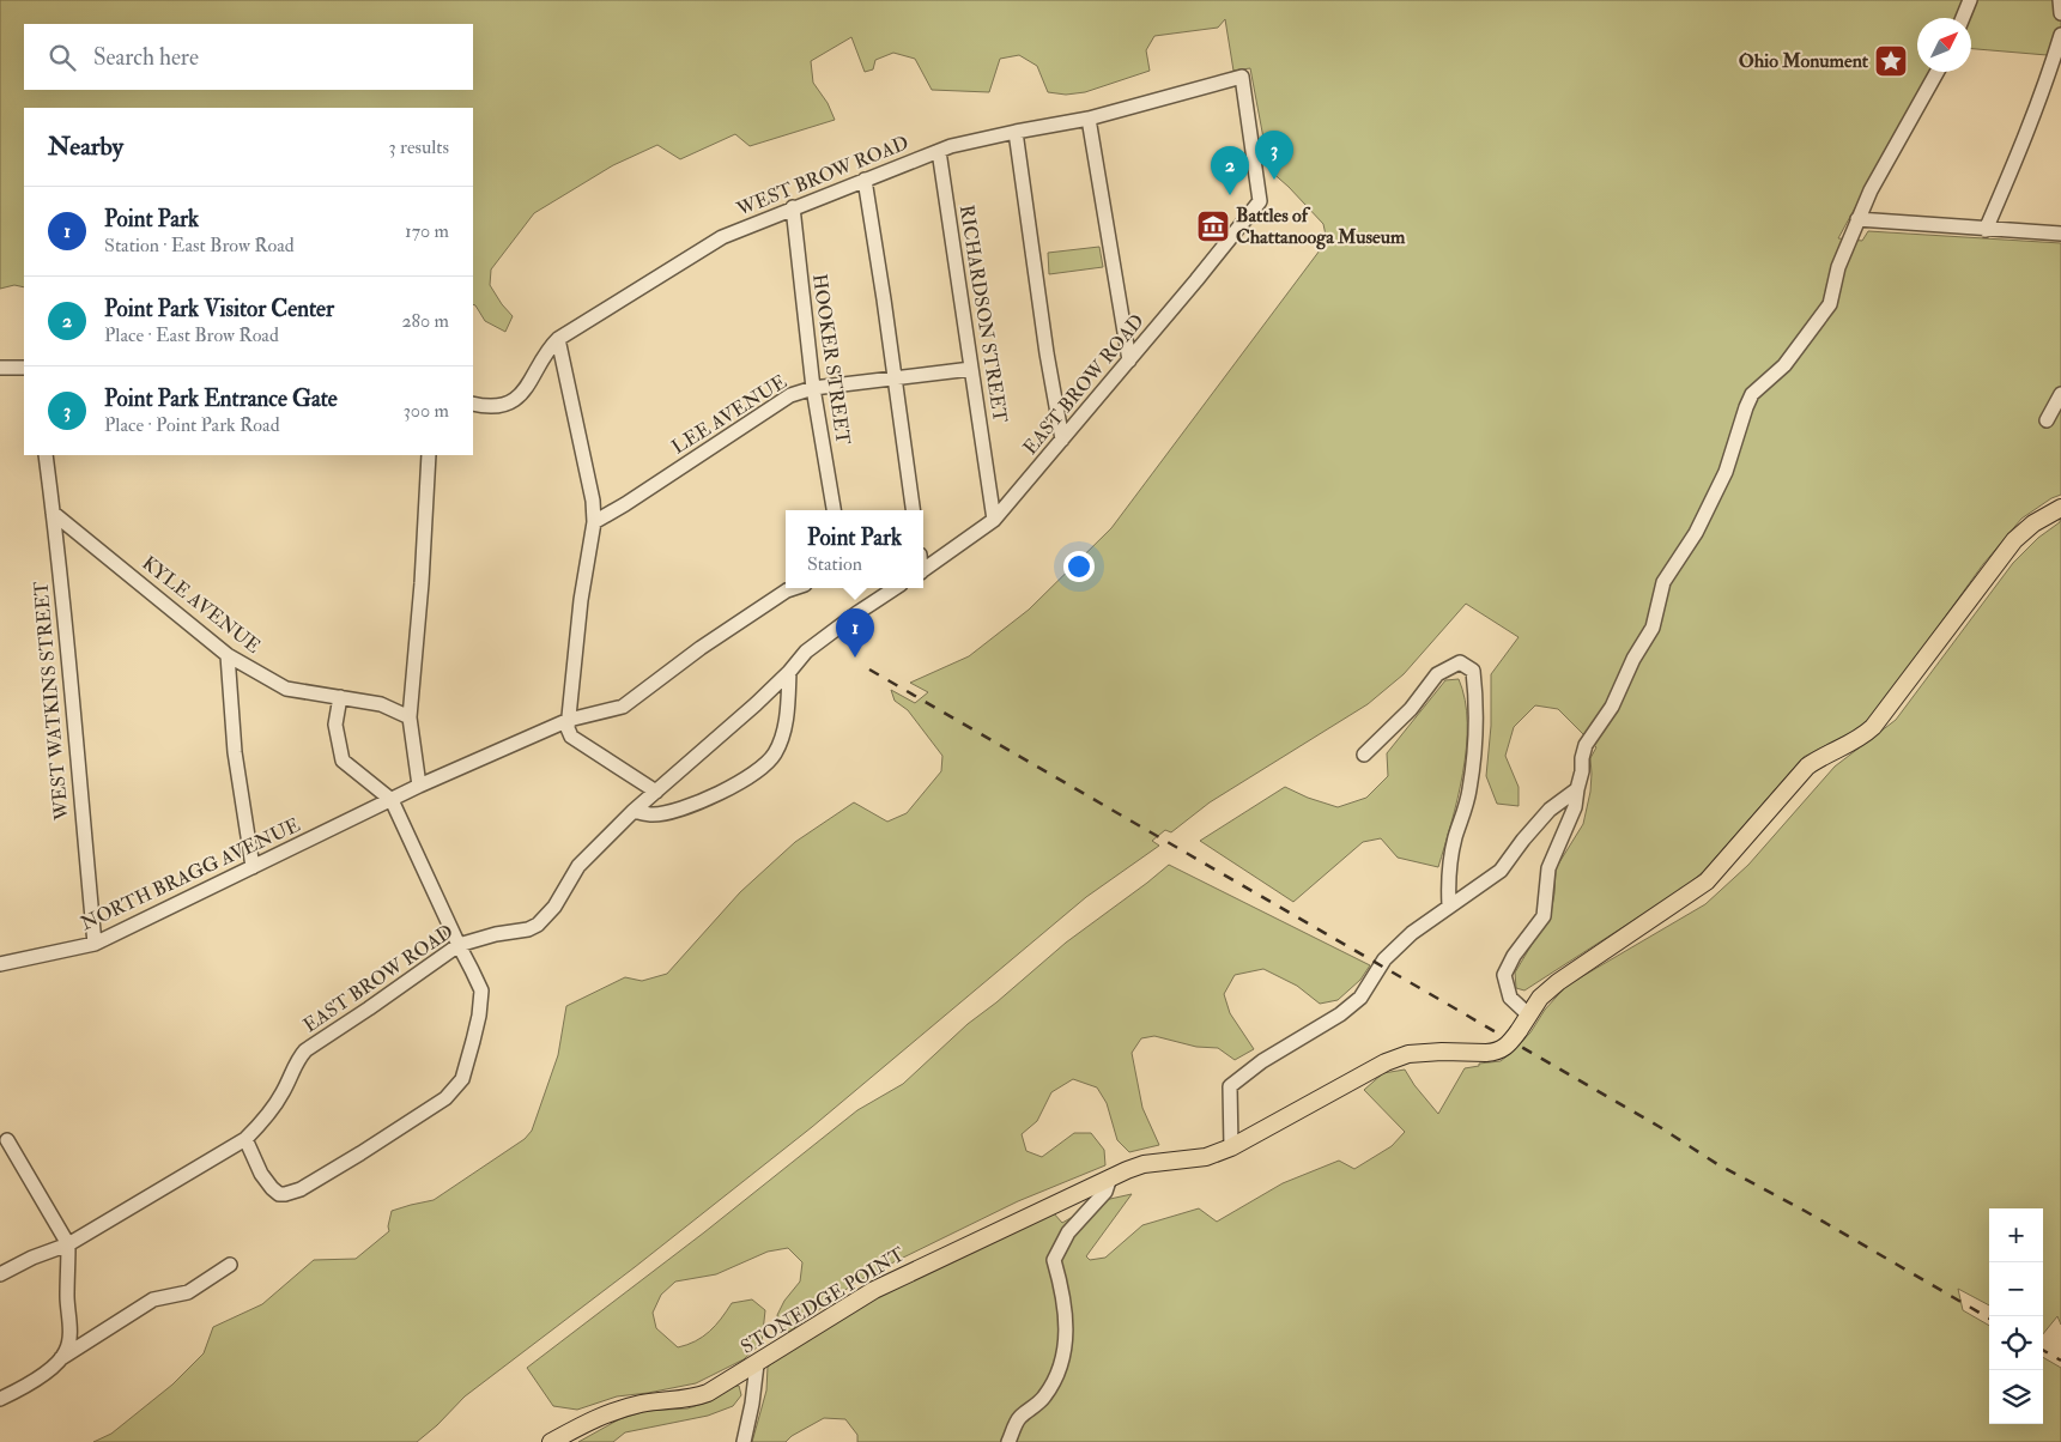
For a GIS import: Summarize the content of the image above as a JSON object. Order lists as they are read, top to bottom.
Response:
{
  "streets": {
    "main road": ["STONEDGE POINT"],
    "street": [
      "WEST BROW ROAD",
      "RICHARDSON STREET",
      "HOOKER STREET",
      "EAST BROW ROAD",
      "LEE AVENUE",
      "KYLE AVENUE",
      "WEST WATKINS STREET",
      "NORTH BRAGG AVENUE"
    ]
  },
  "crossings": [
    ["WEST BROW ROAD", "RICHARDSON STREET"],
    ["WEST BROW ROAD", "HOOKER STREET"],
    ["WEST BROW ROAD", "EAST BROW ROAD"],
    ["RICHARDSON STREET", "EAST BROW ROAD"],
    ["RICHARDSON STREET", "LEE AVENUE"],
    ["HOOKER STREET", "LEE AVENUE"],
    ["KYLE AVENUE", "WEST WATKINS STREET"],
    ["WEST WATKINS STREET", "NORTH BRAGG AVENUE"]
  ],
  "places": {
    "place": ["Ohio Monument"],
    "museum": ["Battles of Chattanooga Museum"]
  },
  "north": "top right",
  "page": {
    "search": "Search here",
    "heading": ["Nearby", "3 results"],
    "pins": ["3", "2", "1"],
    "list": [
      {
        "mark": "1",
        "name": "Point Park",
        "note": "Station · East Brow Road",
        "value": "170 m"
      },
      {
        "mark": "2",
        "name": "Point Park Visitor Center",
        "note": "Place · East Brow Road",
        "value": "280 m"
      },
      {
        "mark": "3",
        "name": "Point Park Entrance Gate",
        "note": "Place · Point Park Road",
        "value": "300 m"
      }
    ],
    "popup": ["Point Park", "Station"],
    "map_buttons": ["+", "−"]
  }
}
